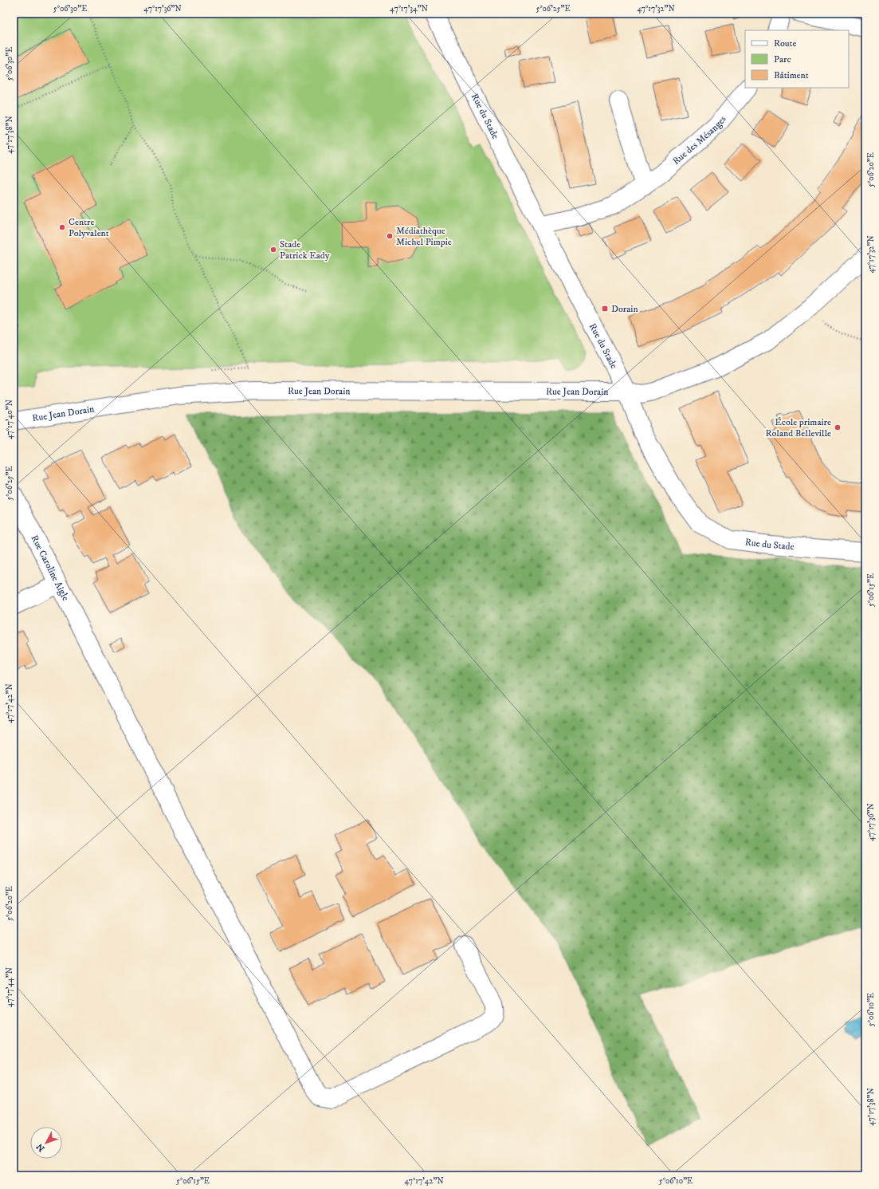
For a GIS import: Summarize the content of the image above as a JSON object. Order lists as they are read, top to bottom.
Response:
{
  "streets": {
    "street": [
      "Rue du Stade",
      "Rue des Mésanges",
      "Rue Jean Dorain",
      "Rue Caroline Aigle"
    ]
  },
  "crossings": [
    ["Rue du Stade", "Rue des Mésanges"],
    ["Rue du Stade", "Rue Jean Dorain"]
  ],
  "places": {
    "other": [
      "Centre Polyvalent",
      "Médiathèque Michel Pimpie",
      "Stade Patrick Eady",
      "École primaire Roland Belleville"
    ],
    "transit": ["Dorain"]
  },
  "legend": ["Route", "Parc", "Bâtiment"],
  "north": "bottom left",
  "coordinates": [
    "5°06'30\"E",
    "47°17'36\"N",
    "47°17'34\"N",
    "5°06'25\"E",
    "47°17'32\"N",
    "47°17'38\"N",
    "5°06'20\"E",
    "47°17'40\"N",
    "5°06'15\"E",
    "47°17'42\"N",
    "47°17'44\"N",
    "5°06'10\"E"
  ]
}
